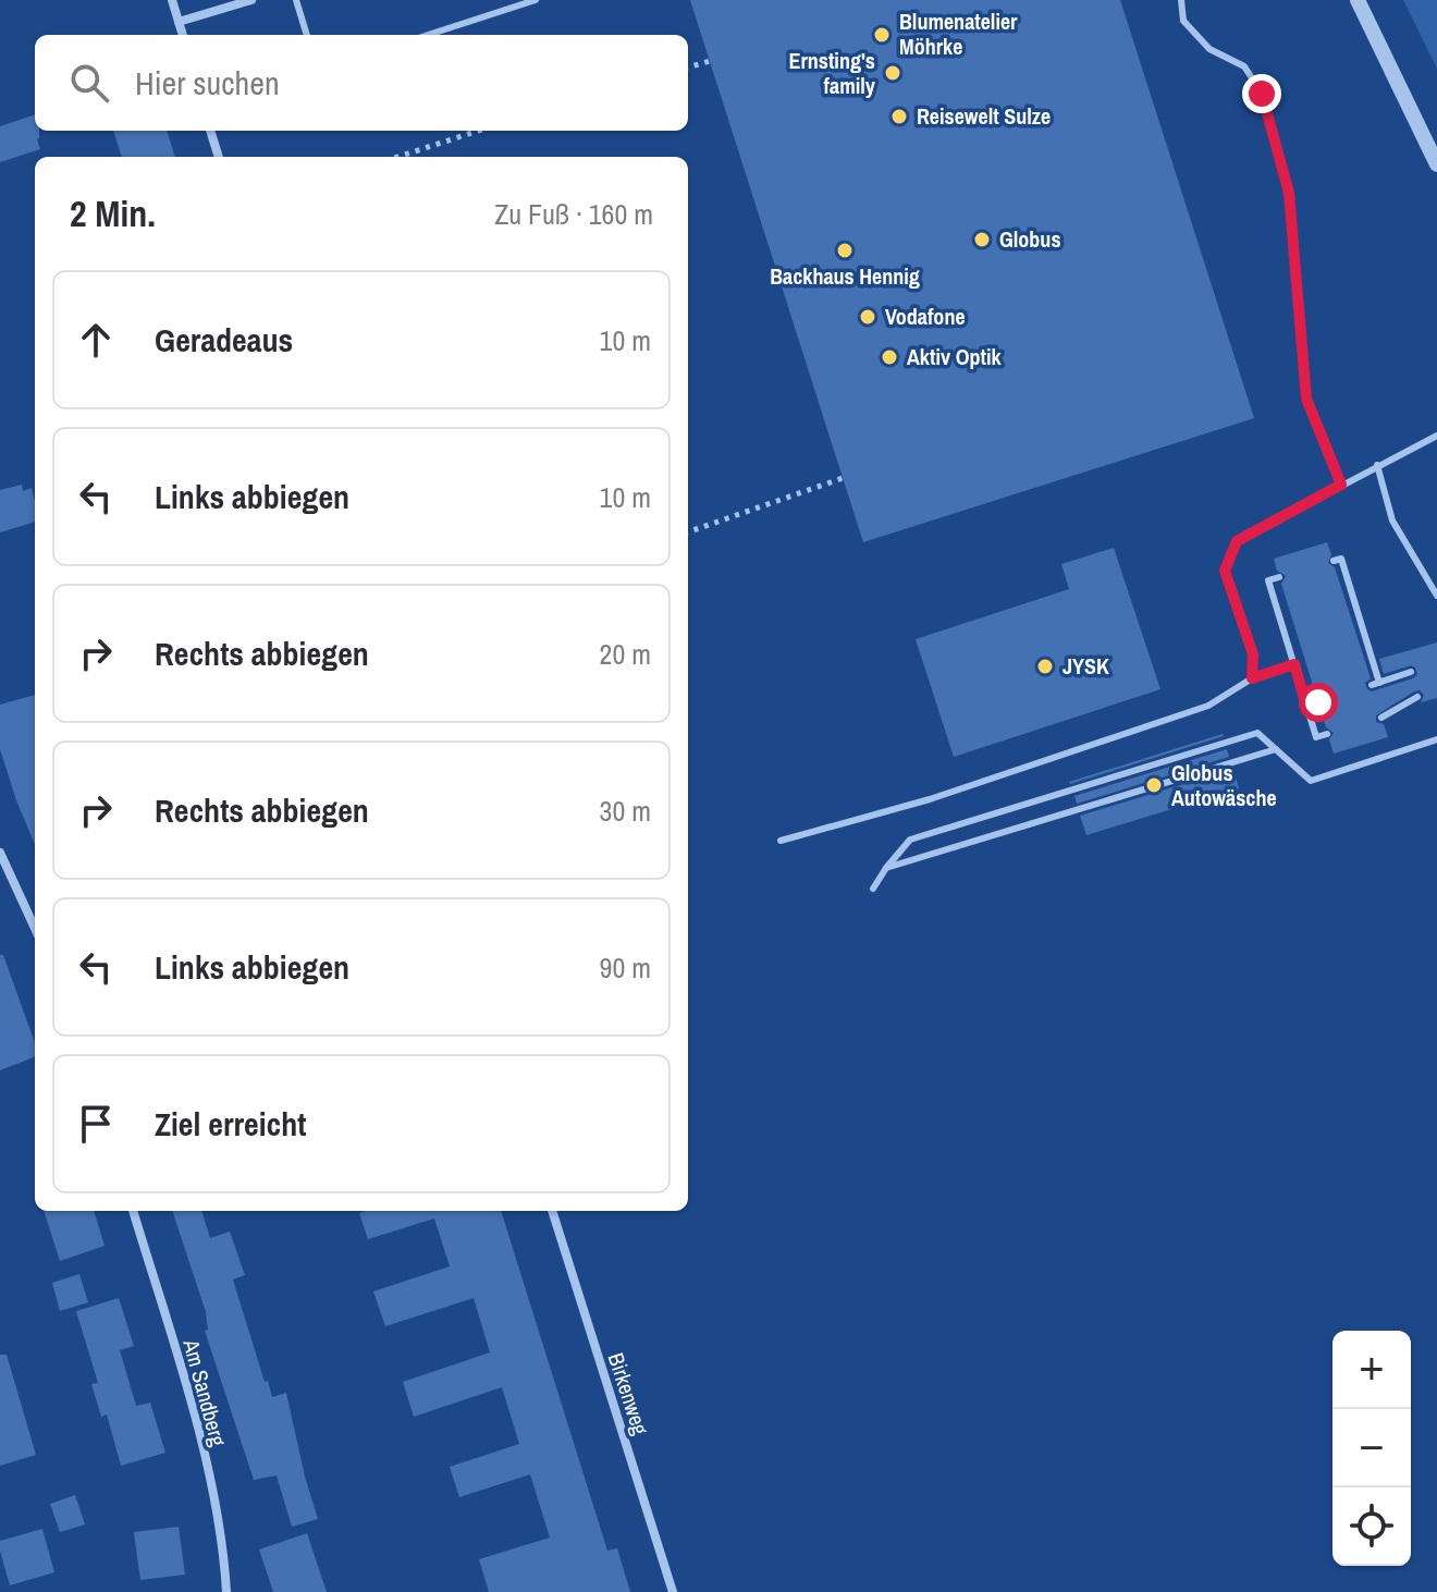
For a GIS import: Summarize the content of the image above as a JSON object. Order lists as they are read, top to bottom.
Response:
{
  "streets": {
    "street": ["Am Sandberg", "Birkenweg"]
  },
  "places": [
    "Blumenatelier Möhrke",
    "Ernsting's family",
    "Reisewelt Sulze",
    "Globus",
    "Backhaus Hennig",
    "Vodafone",
    "Aktiv Optik",
    "JYSK",
    "Globus Autowäsche"
  ],
  "page": {
    "search": "Hier suchen",
    "heading": ["2 Min.", "Zu Fuß · 160 m"],
    "list": [
      ["Geradeaus", "10 m"],
      ["Links abbiegen", "10 m"],
      ["Rechts abbiegen", "20 m"],
      ["Rechts abbiegen", "30 m"],
      ["Links abbiegen", "90 m"],
      "Ziel erreicht"
    ],
    "map_buttons": ["+", "−"]
  }
}
